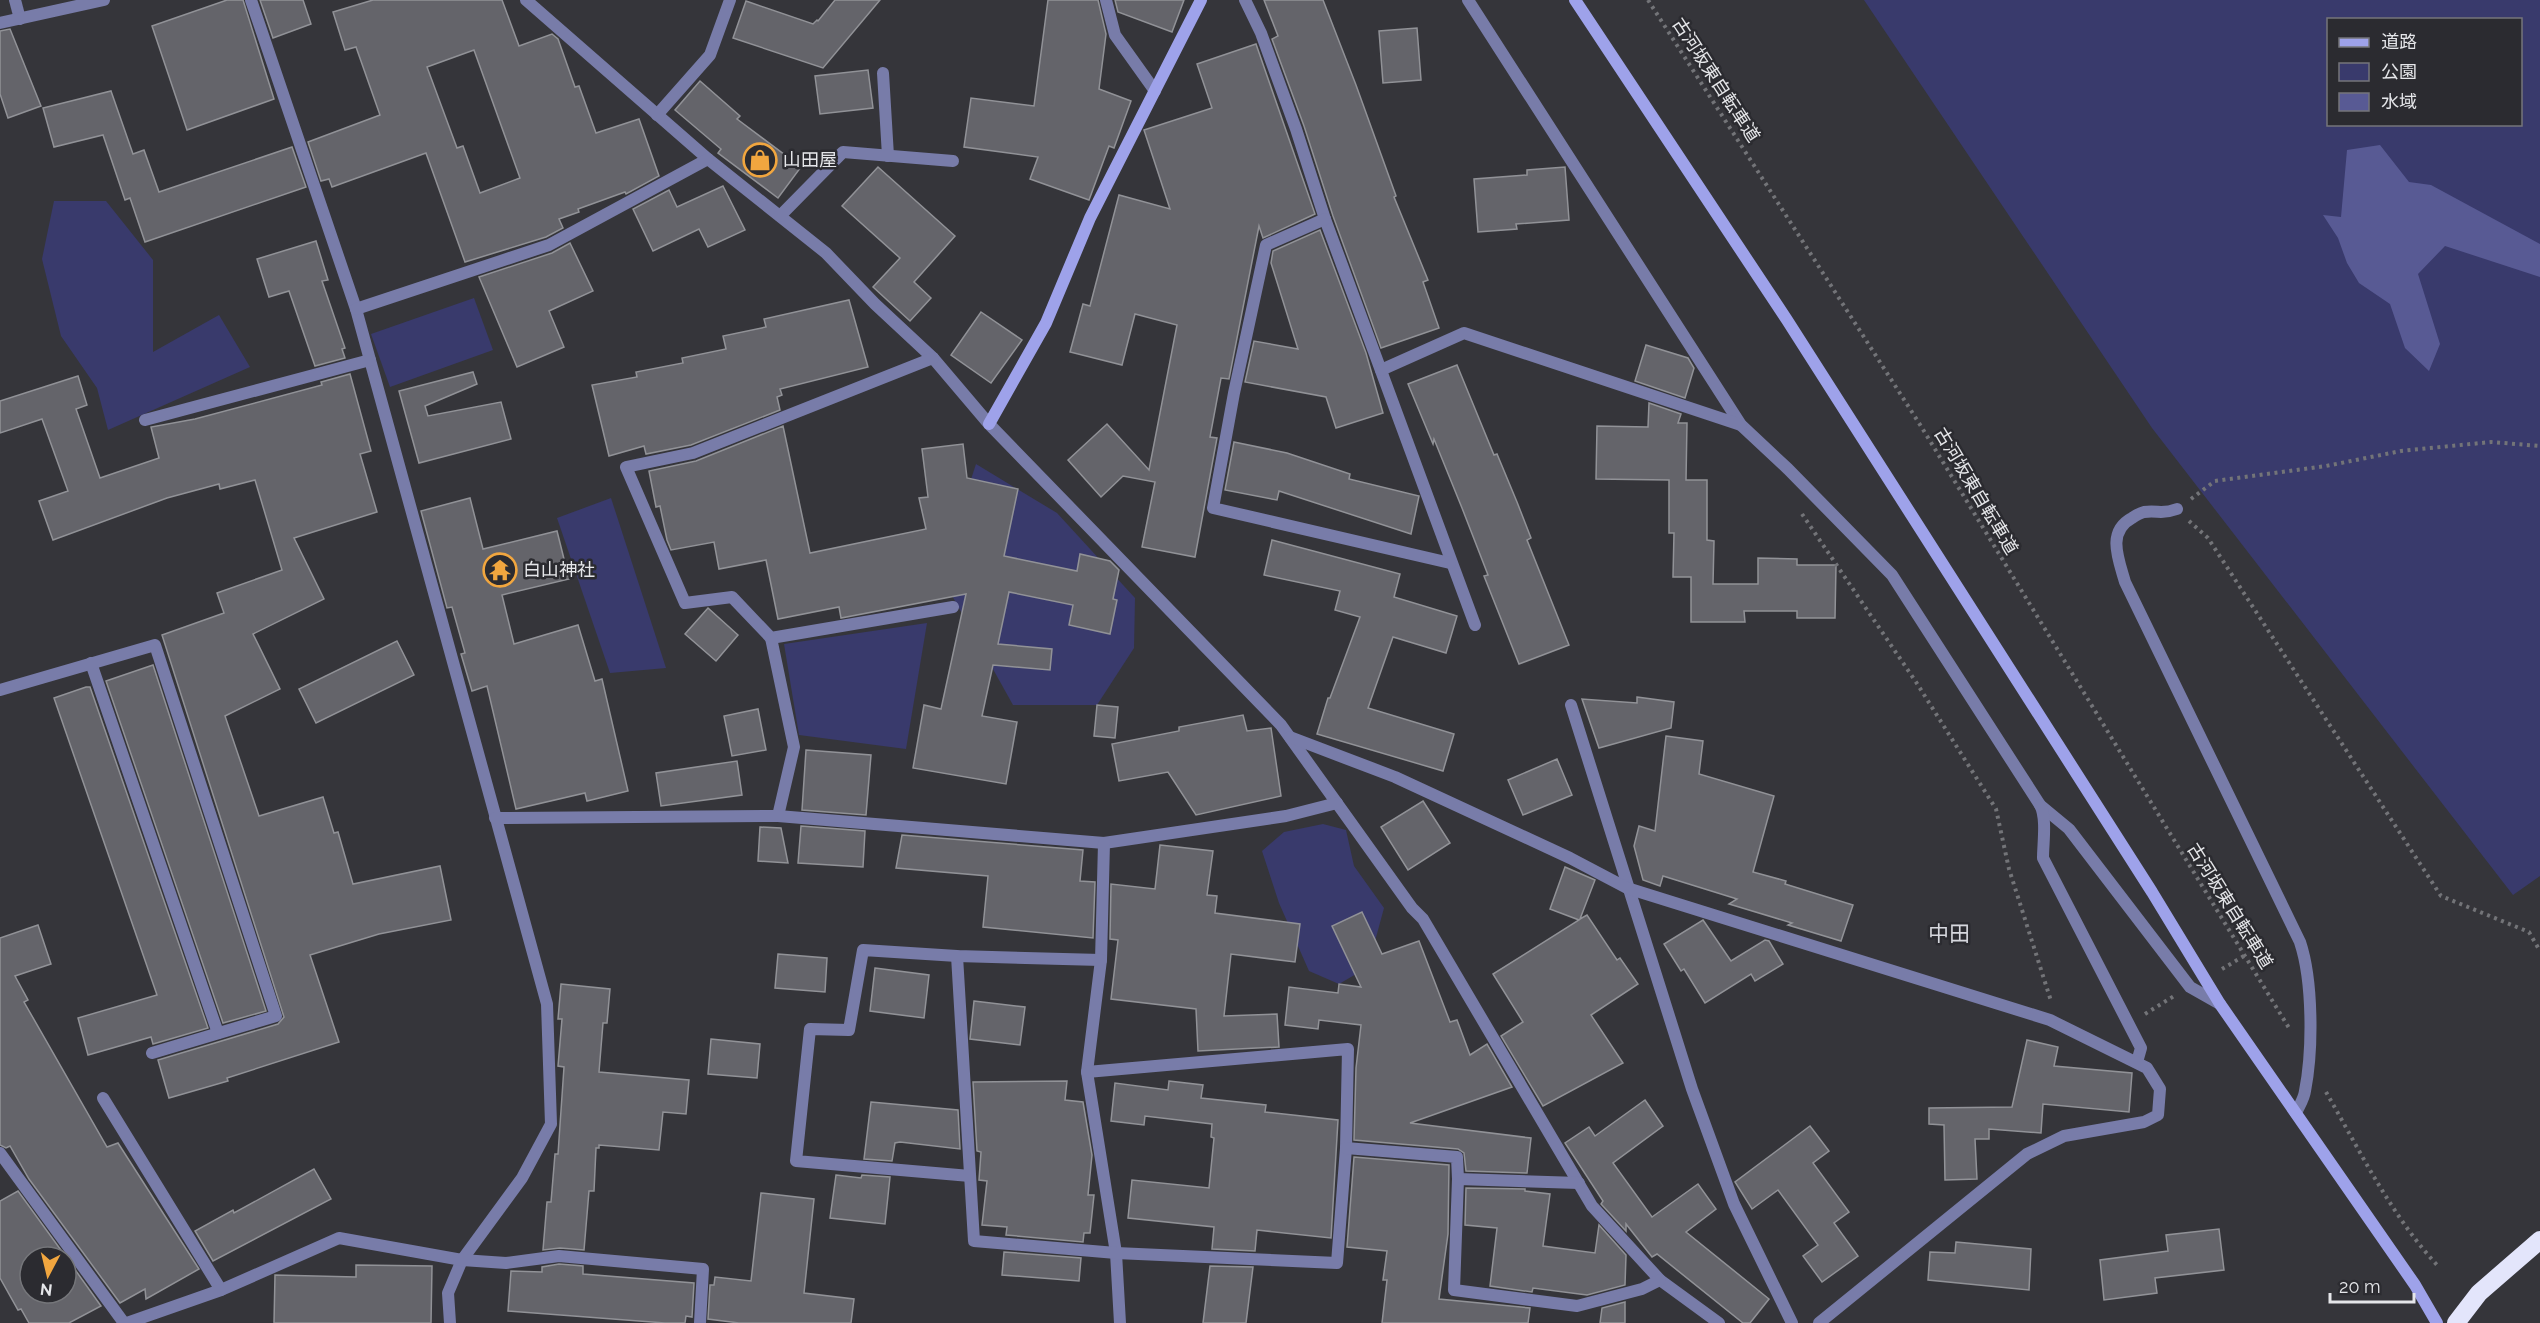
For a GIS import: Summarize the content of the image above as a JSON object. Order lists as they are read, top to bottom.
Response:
{
  "streets": {
    "path": ["古河坂東自転車道"]
  },
  "districts": ["中田"],
  "places": {
    "shop": ["山田屋"],
    "temple": ["白山神社"]
  },
  "legend": ["道路", "公園", "水域"],
  "scale_bar": "20 m",
  "north": "bottom"
}
